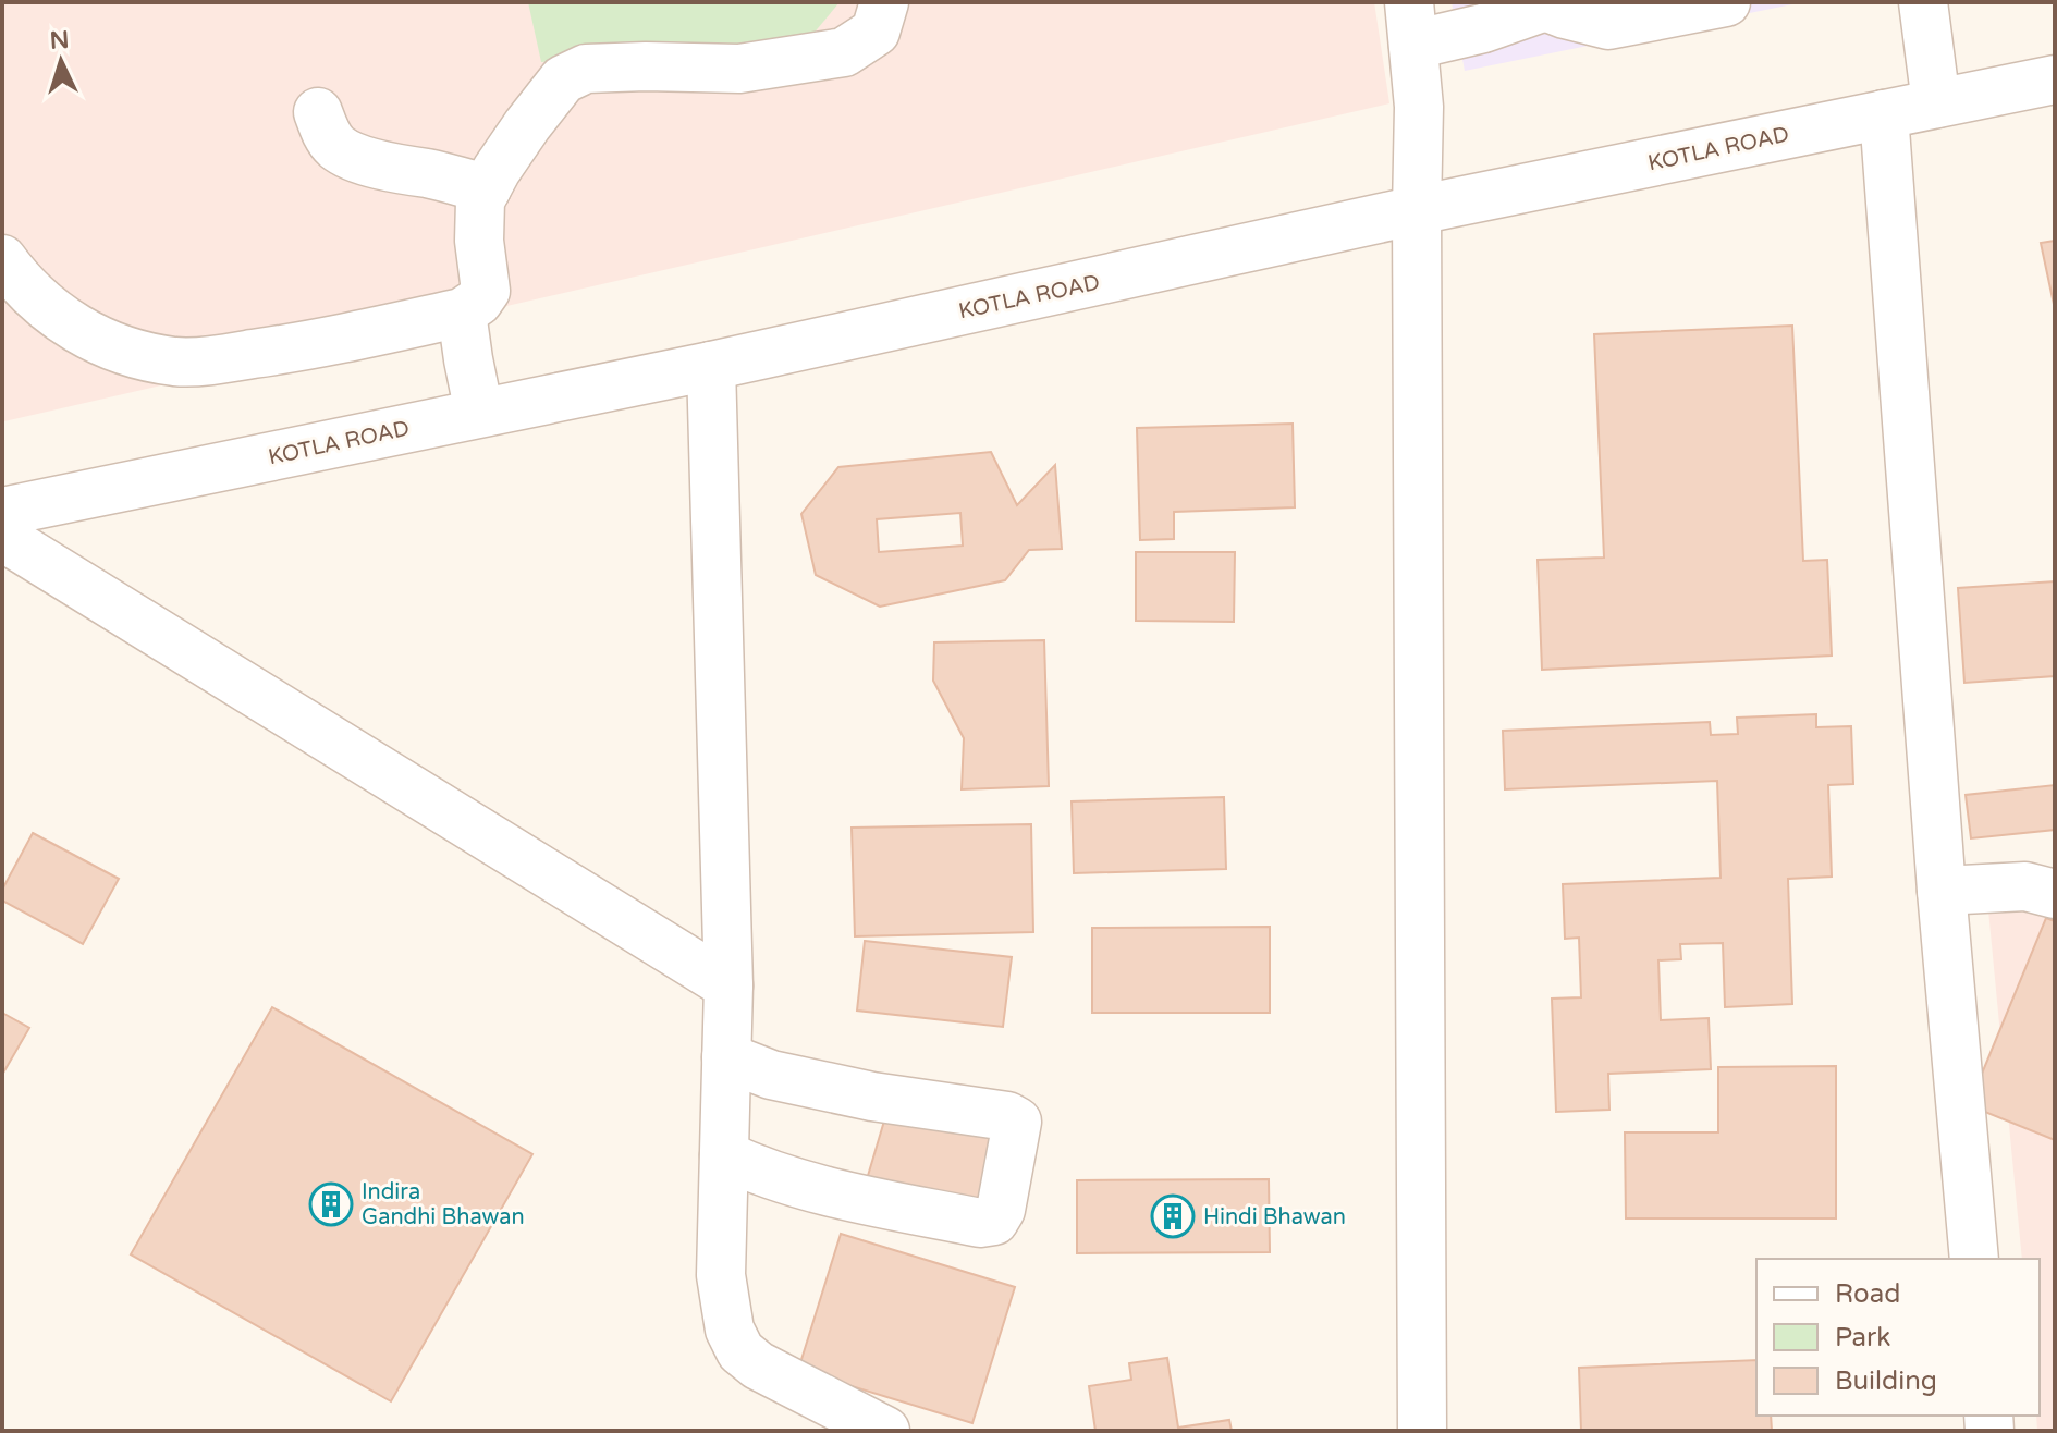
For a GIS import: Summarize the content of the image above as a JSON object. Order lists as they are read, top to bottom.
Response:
{
  "streets": {
    "street": ["KOTLA ROAD"]
  },
  "places": {
    "building": ["Indira Gandhi Bhawan", "Hindi Bhawan"]
  },
  "legend": ["Road", "Park", "Building"],
  "north": "top"
}
